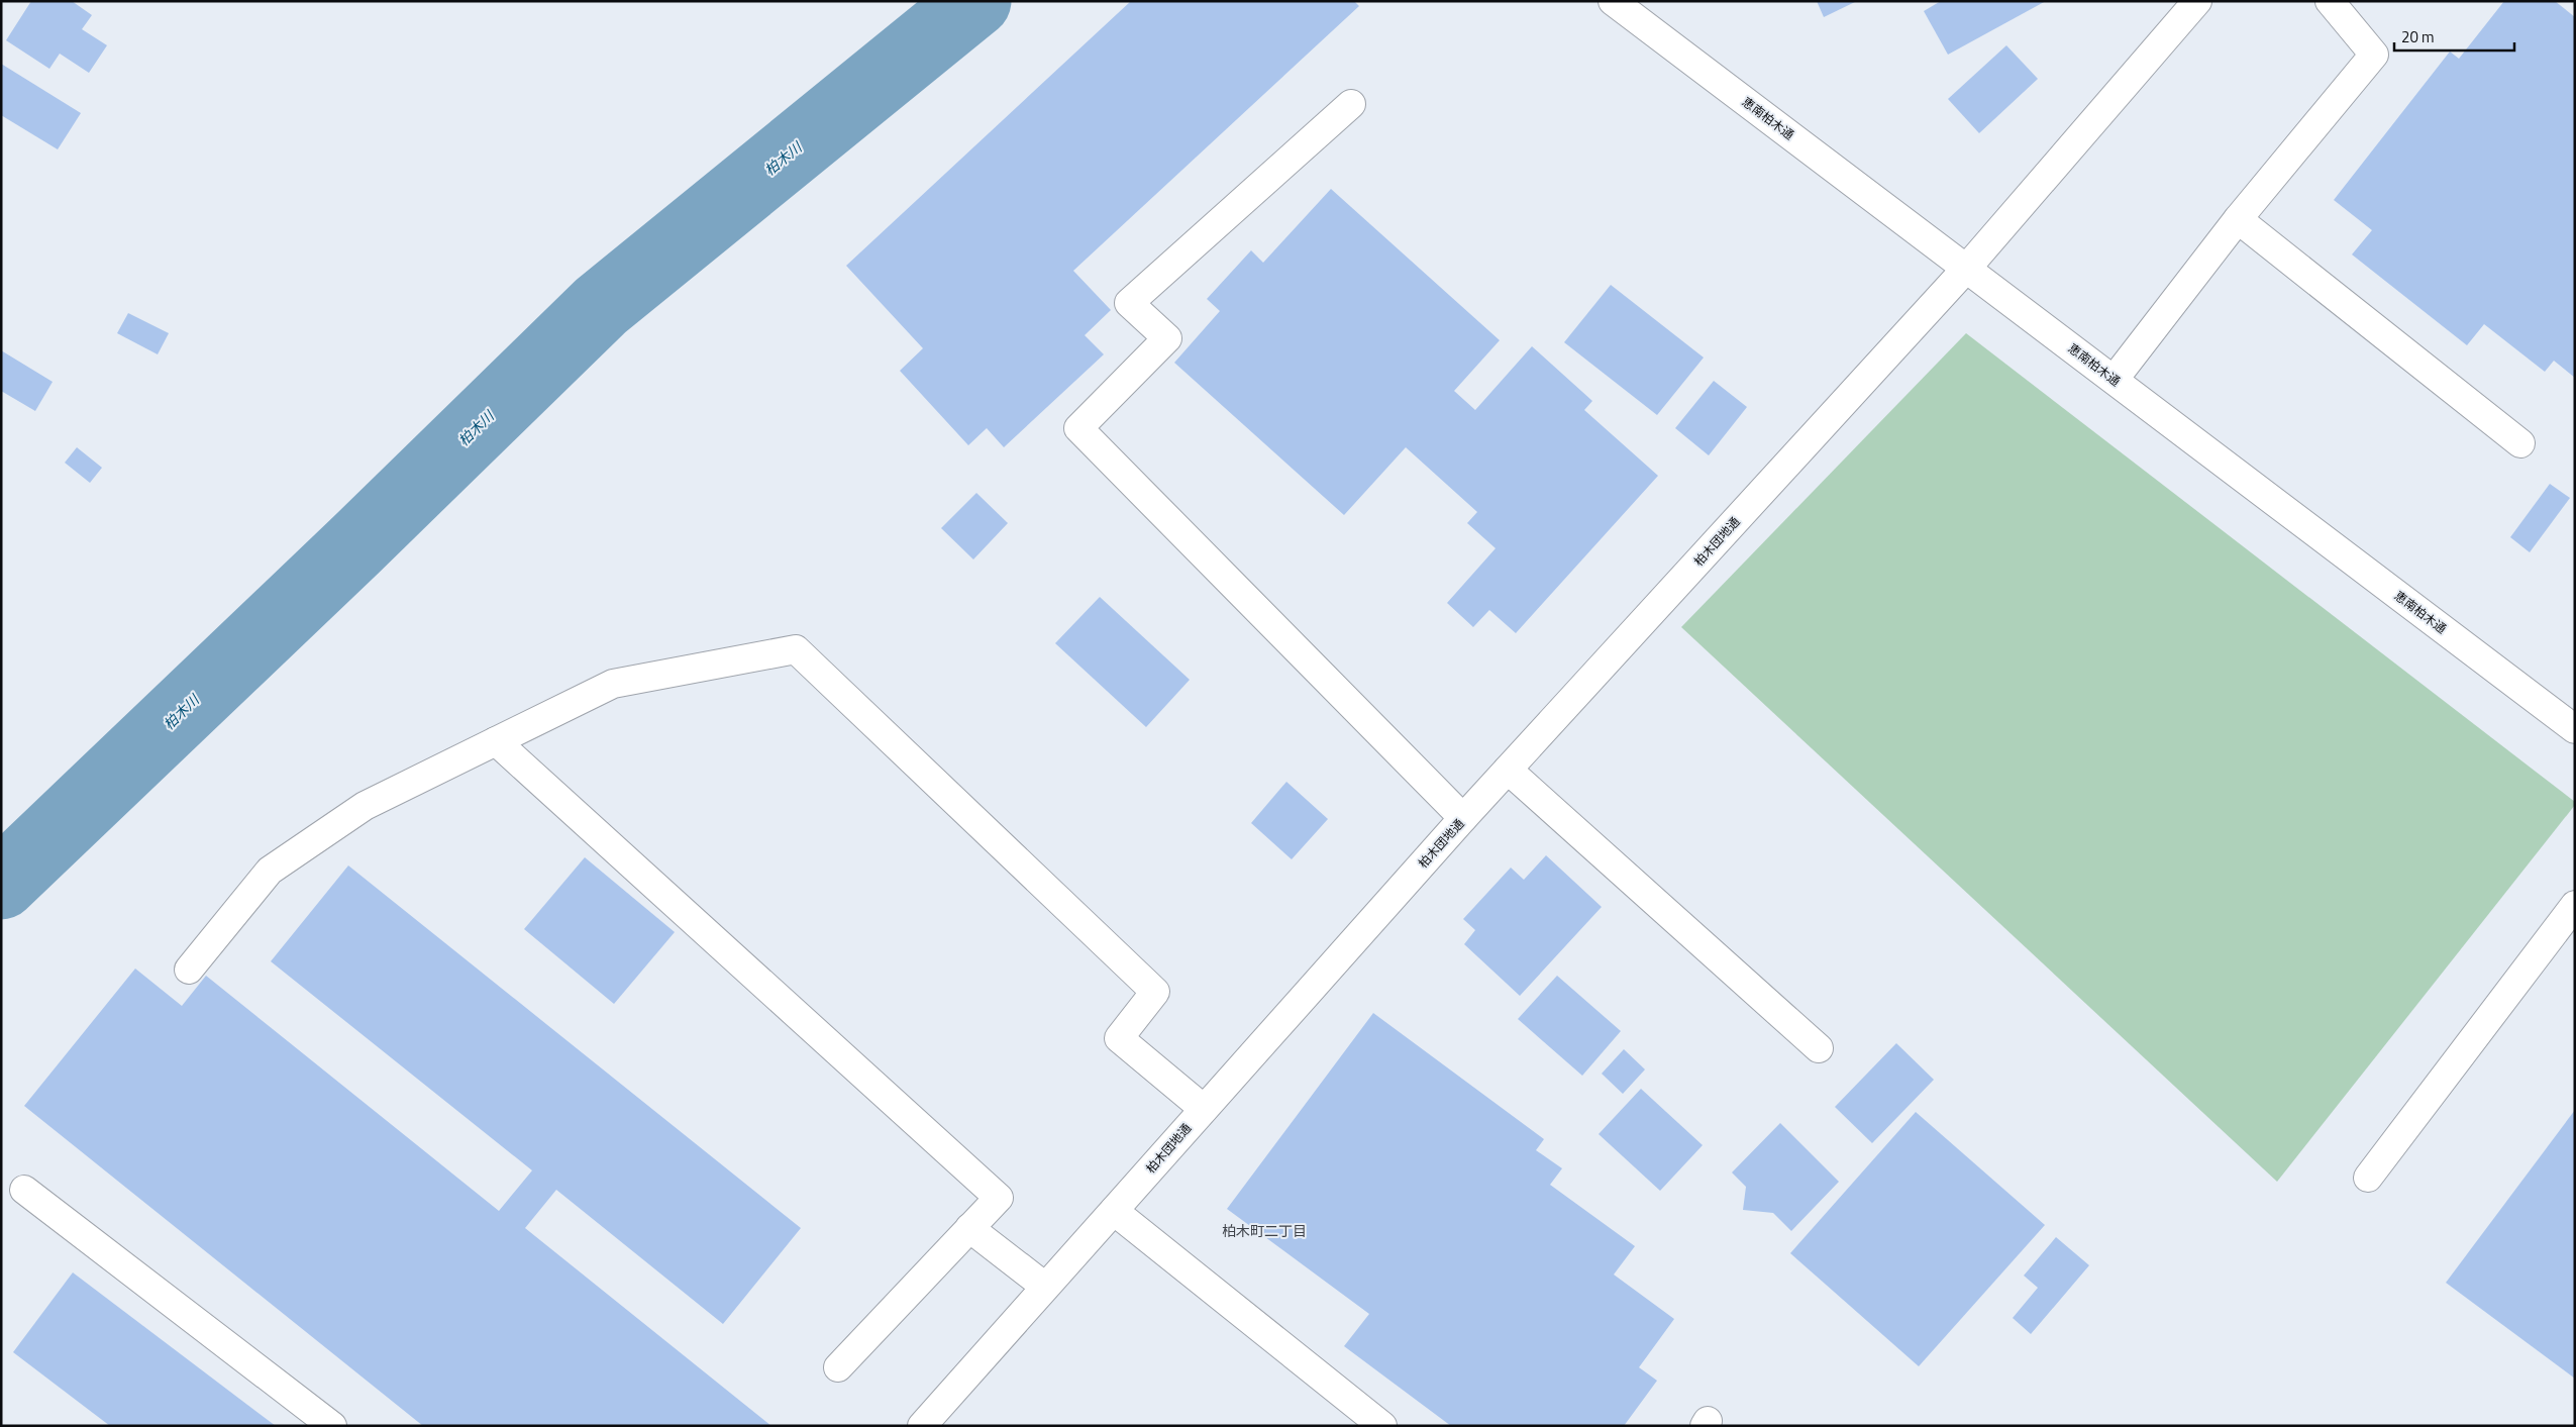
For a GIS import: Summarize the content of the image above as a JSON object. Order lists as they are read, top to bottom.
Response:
{
  "streets": {
    "street": ["恵南柏木通", "柏木団地通"]
  },
  "crossings": [
    ["恵南柏木通", "柏木団地通"]
  ],
  "districts": ["柏木町二丁目"],
  "water": ["柏木川"],
  "scale_bar": "20 m"
}
